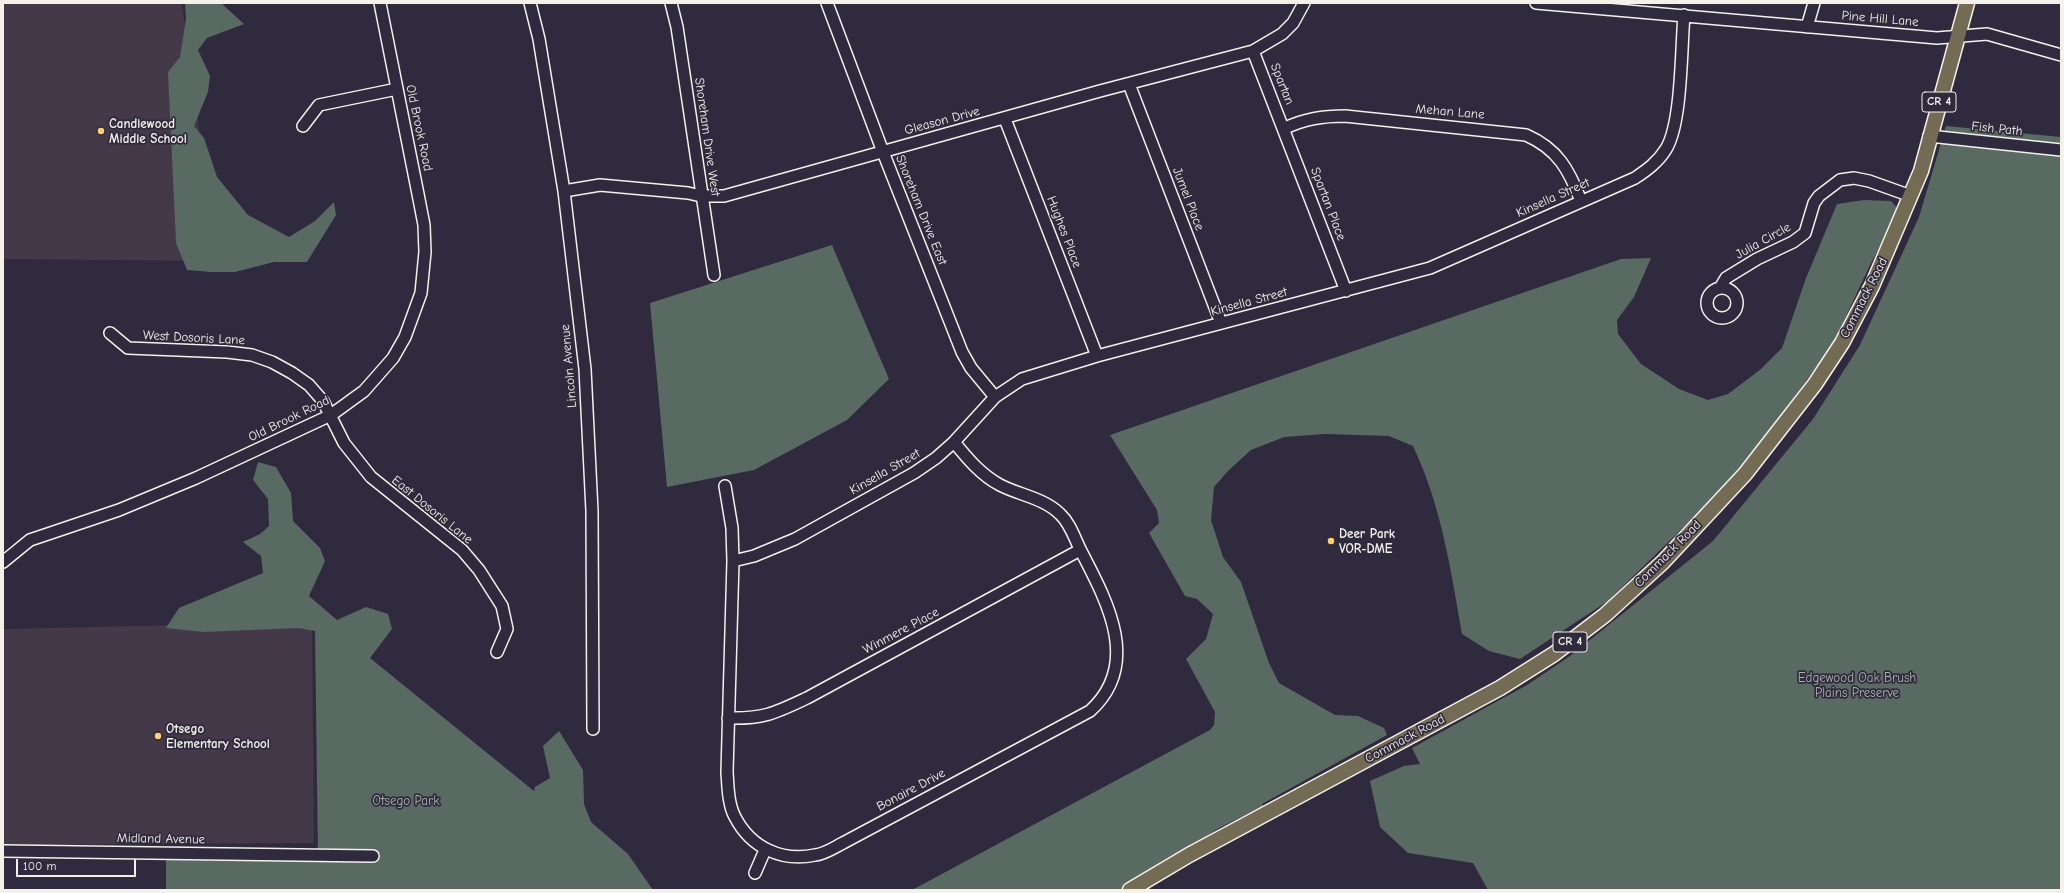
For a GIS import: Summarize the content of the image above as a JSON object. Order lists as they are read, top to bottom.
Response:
{
  "streets": {
    "main road": ["CR 4", "Commack Road"],
    "street": [
      "Pine Hill Lane",
      "Spartan",
      "Mehan Lane",
      "Gleason Drive",
      "Old Brook Road",
      "Fish Path",
      "Shoreham Drive West",
      "Kinsella Street",
      "Jumel Place",
      "Spartan Place",
      "Shoreham Drive East",
      "Hughes Place",
      "Julia Circle",
      "West Dosoris Lane",
      "Lincoln Avenue",
      "East Dosoris Lane",
      "Winmere Place",
      "Bonaire Drive",
      "Midland Avenue"
    ]
  },
  "crossings": [
    ["Pine Hill Lane", "Kinsella Street"],
    ["Pine Hill Lane", "Commack Road"],
    ["Spartan", "Mehan Lane"],
    ["Spartan", "Gleason Drive"],
    ["Spartan", "Spartan Place"],
    ["Mehan Lane", "Kinsella Street"],
    ["Mehan Lane", "Spartan Place"],
    ["Gleason Drive", "Shoreham Drive West"],
    ["Gleason Drive", "Jumel Place"],
    ["Gleason Drive", "Shoreham Drive East"],
    ["Gleason Drive", "Hughes Place"],
    ["Gleason Drive", "Lincoln Avenue"],
    ["Old Brook Road", "West Dosoris Lane"],
    ["Old Brook Road", "East Dosoris Lane"],
    ["Fish Path", "Commack Road"],
    ["Kinsella Street", "Jumel Place"],
    ["Kinsella Street", "Spartan Place"],
    ["Kinsella Street", "Shoreham Drive East"],
    ["Kinsella Street", "Hughes Place"],
    ["Kinsella Street", "Bonaire Drive"],
    ["Julia Circle", "Commack Road"],
    ["West Dosoris Lane", "East Dosoris Lane"],
    ["Winmere Place", "Bonaire Drive"]
  ],
  "parks": ["Edgewood Oak Brush Plains Preserve", "Otsego Park"],
  "places": ["Candlewood Middle School", "Deer Park VOR-DME", "Otsego Elementary School"],
  "scale_bar": "100 m"
}
